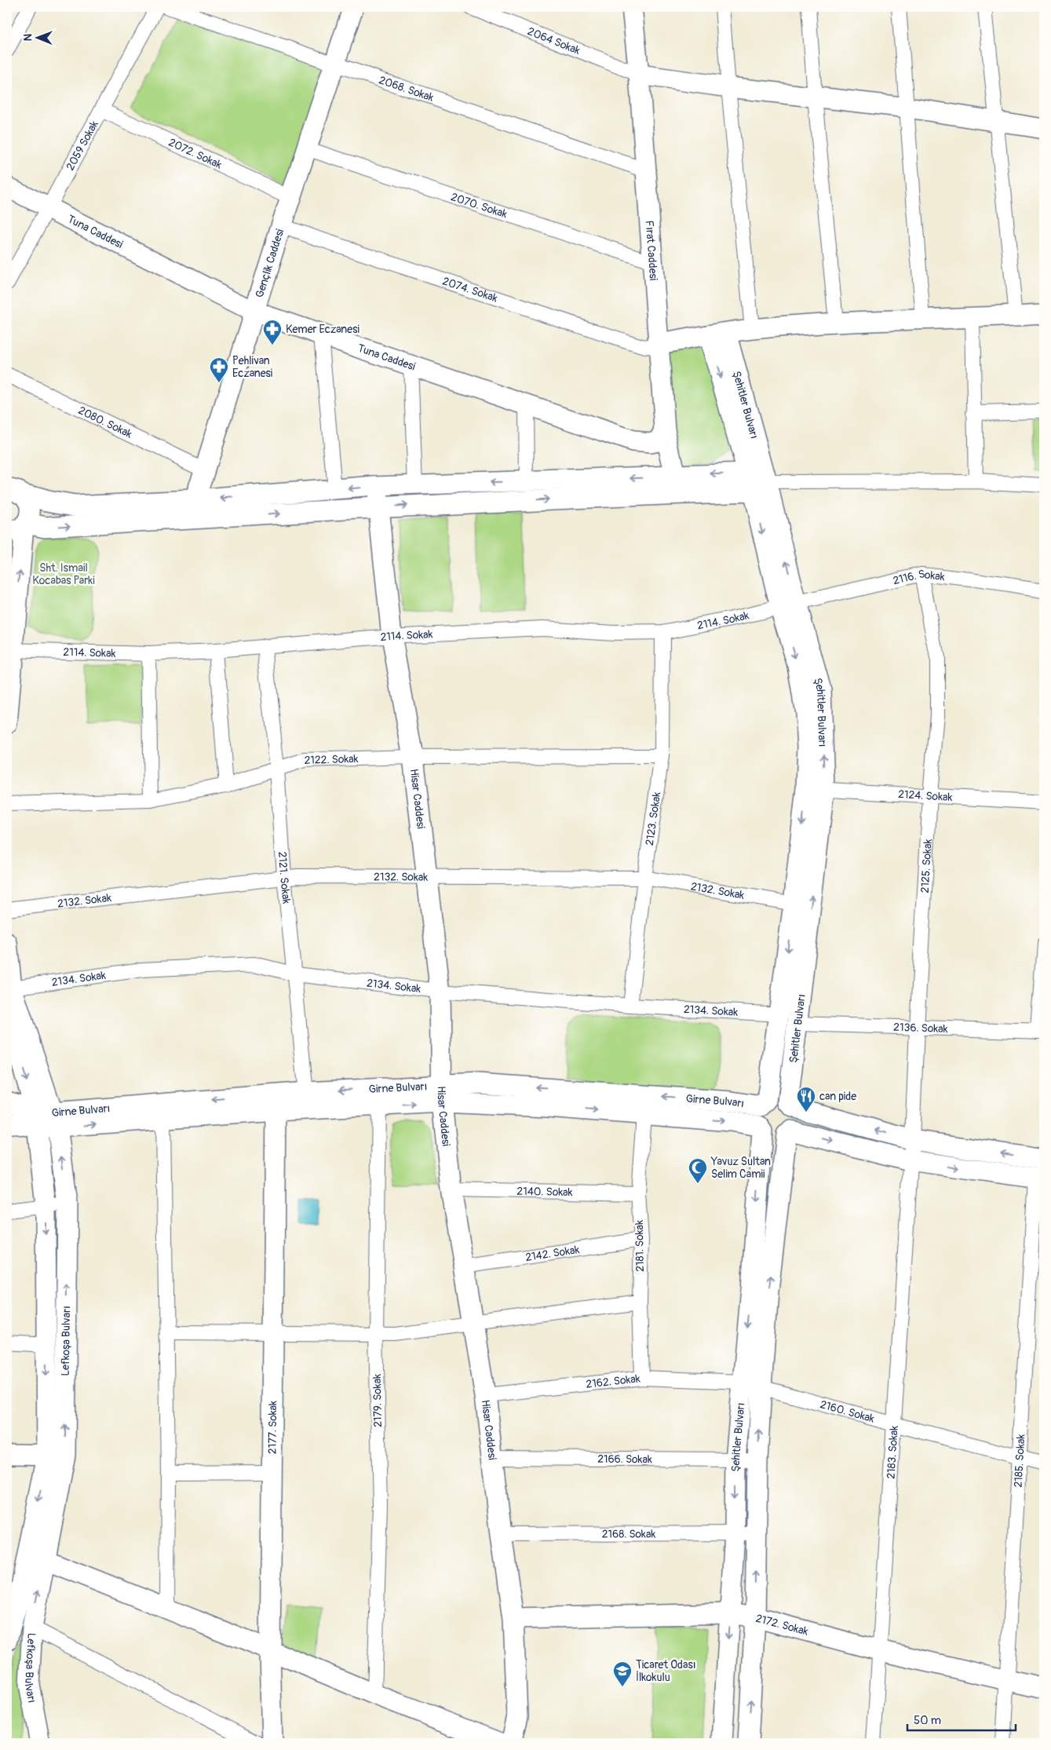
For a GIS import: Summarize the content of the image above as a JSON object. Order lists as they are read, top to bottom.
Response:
{
  "streets": {
    "main road": [
      "Tuna Caddesi",
      "Fırat Caddesi",
      "Gençlik Caddesi",
      "Şehitler Bulvarı",
      "Hisar Caddesi",
      "Girne Bulvarı",
      "Lefkoşa Bulvarı",
      "2177. Sokak",
      "2172. Sokak"
    ],
    "street": [
      "2064 Sokak",
      "2068. Sokak",
      "2059 Sokak",
      "2072. Sokak",
      "2070. Sokak",
      "2074. Sokak",
      "2080. Sokak",
      "2116. Sokak",
      "2114. Sokak",
      "2122. Sokak",
      "2124. Sokak",
      "2123. Sokak",
      "2125. Sokak",
      "2132. Sokak",
      "2121. Sokak",
      "2134. Sokak",
      "2136. Sokak",
      "2140. Sokak",
      "2181. Sokak",
      "2142. Sokak",
      "2162. Sokak",
      "2179. Sokak",
      "2160. Sokak",
      "2183. Sokak",
      "2166. Sokak",
      "2185. Sokak",
      "2168. Sokak"
    ]
  },
  "crossings": [
    ["2064 Sokak", "Fırat Caddesi"],
    ["2068. Sokak", "Fırat Caddesi"],
    ["2068. Sokak", "Gençlik Caddesi"],
    ["2059 Sokak", "2072. Sokak"],
    ["2059 Sokak", "Tuna Caddesi"],
    ["2072. Sokak", "Gençlik Caddesi"],
    ["2070. Sokak", "Fırat Caddesi"],
    ["2070. Sokak", "Gençlik Caddesi"],
    ["Tuna Caddesi", "Fırat Caddesi"],
    ["Tuna Caddesi", "Gençlik Caddesi"],
    ["Fırat Caddesi", "2074. Sokak"],
    ["Gençlik Caddesi", "2074. Sokak"],
    ["Gençlik Caddesi", "2080. Sokak"],
    ["Şehitler Bulvarı", "2116. Sokak"],
    ["Şehitler Bulvarı", "2114. Sokak"],
    ["Şehitler Bulvarı", "2124. Sokak"],
    ["Şehitler Bulvarı", "2132. Sokak"],
    ["Şehitler Bulvarı", "2134. Sokak"],
    ["Şehitler Bulvarı", "2136. Sokak"],
    ["Şehitler Bulvarı", "Girne Bulvarı"],
    ["Şehitler Bulvarı", "2162. Sokak"],
    ["Şehitler Bulvarı", "2160. Sokak"],
    ["Şehitler Bulvarı", "2166. Sokak"],
    ["Şehitler Bulvarı", "2168. Sokak"],
    ["Şehitler Bulvarı", "2172. Sokak"],
    ["2116. Sokak", "2114. Sokak"],
    ["2116. Sokak", "2125. Sokak"],
    ["2114. Sokak", "Hisar Caddesi"],
    ["2114. Sokak", "2123. Sokak"],
    ["2114. Sokak", "2121. Sokak"],
    ["2122. Sokak", "Hisar Caddesi"],
    ["2122. Sokak", "2123. Sokak"],
    ["2122. Sokak", "2121. Sokak"],
    ["2124. Sokak", "2125. Sokak"],
    ["Hisar Caddesi", "2132. Sokak"],
    ["Hisar Caddesi", "2134. Sokak"],
    ["Hisar Caddesi", "Girne Bulvarı"],
    ["Hisar Caddesi", "2140. Sokak"],
    ["Hisar Caddesi", "2142. Sokak"],
    ["Hisar Caddesi", "2162. Sokak"],
    ["Hisar Caddesi", "2166. Sokak"],
    ["Hisar Caddesi", "2168. Sokak"],
    ["Hisar Caddesi", "2172. Sokak"],
    ["2123. Sokak", "2132. Sokak"],
    ["2123. Sokak", "2134. Sokak"],
    ["2125. Sokak", "2136. Sokak"],
    ["2125. Sokak", "2183. Sokak"],
    ["2132. Sokak", "2121. Sokak"],
    ["2121. Sokak", "2134. Sokak"],
    ["2121. Sokak", "Girne Bulvarı"],
    ["2134. Sokak", "Lefkoşa Bulvarı"],
    ["Girne Bulvarı", "2181. Sokak"],
    ["Girne Bulvarı", "Lefkoşa Bulvarı"],
    ["Girne Bulvarı", "2179. Sokak"],
    ["Girne Bulvarı", "2177. Sokak"],
    ["2140. Sokak", "2181. Sokak"],
    ["2181. Sokak", "2142. Sokak"],
    ["2181. Sokak", "2162. Sokak"],
    ["2162. Sokak", "2160. Sokak"],
    ["2160. Sokak", "2183. Sokak"],
    ["2160. Sokak", "2185. Sokak"],
    ["2183. Sokak", "2172. Sokak"],
    ["2185. Sokak", "2172. Sokak"]
  ],
  "parks": ["Sht. Ismail Kocabas Parki"],
  "places": {
    "pharmacy": ["Kemer Eczanesi", "Pehlivan Eczanesi"],
    "restaurant": ["can pide"],
    "mosque": ["Yavuz Sultan Selim Camii"],
    "school or university": ["Ticaret Odası İlkokulu"]
  },
  "scale_bar": "50 m",
  "north": "left"
}
